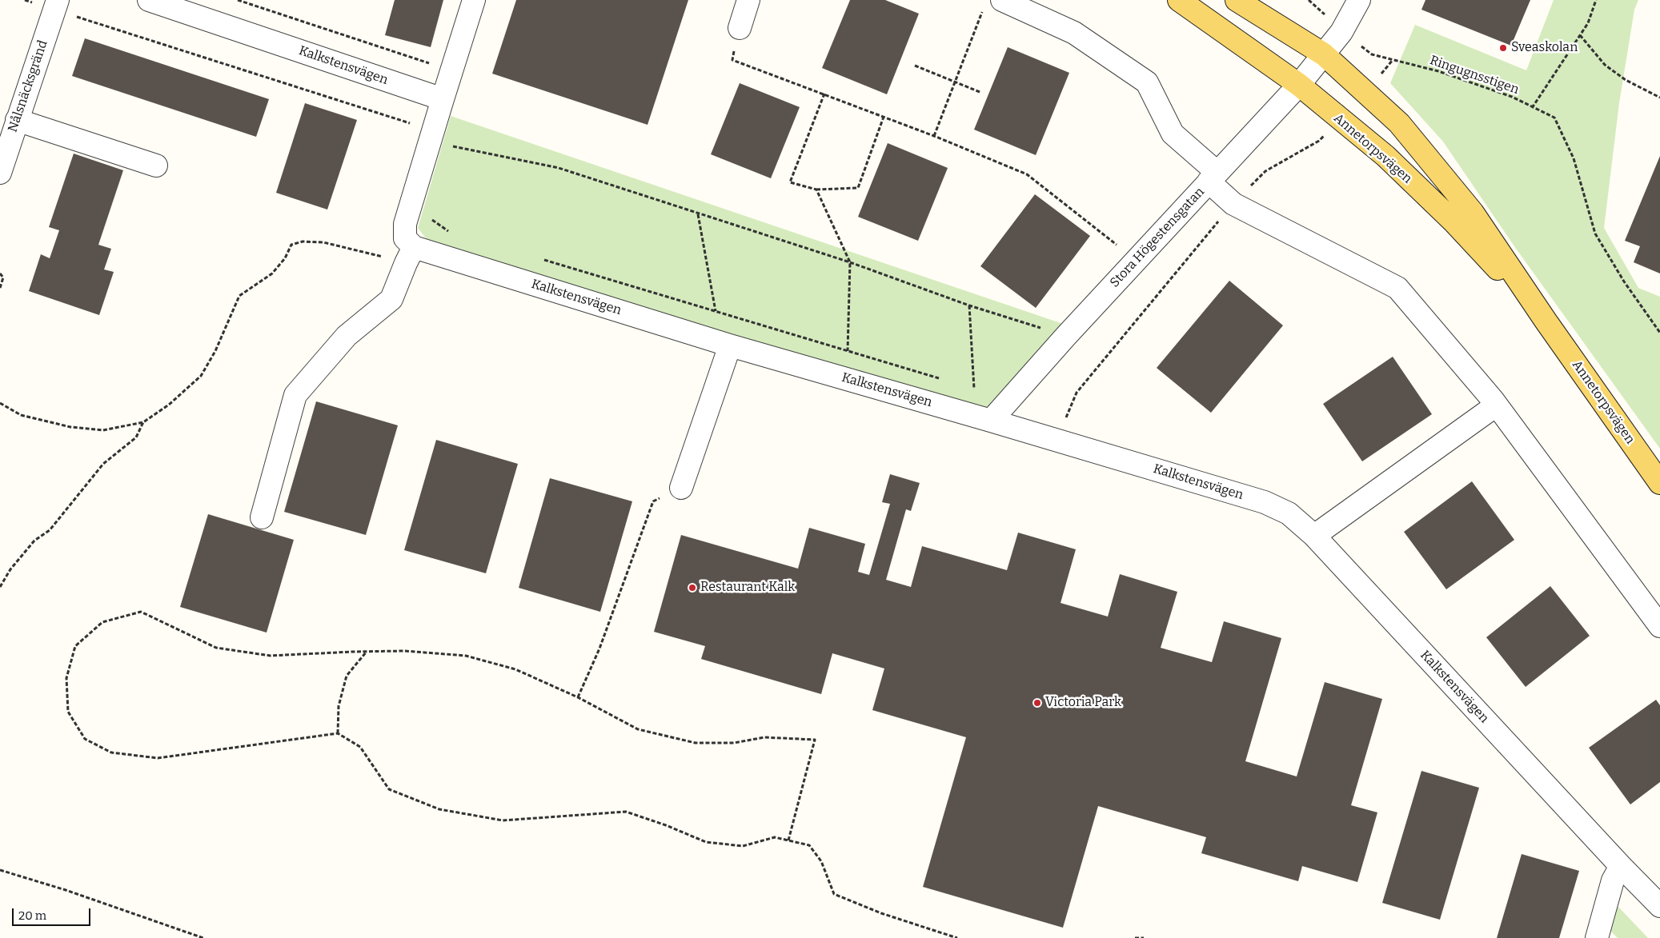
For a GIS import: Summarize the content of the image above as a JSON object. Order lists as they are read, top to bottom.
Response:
{
  "streets": {
    "main road": ["Annetorpsvägen"],
    "street": ["Kalkstensvägen", "Nålsnäcksgränd", "Stora Högestensgatan"],
    "path": ["Ringugnsstigen"]
  },
  "crossings": [
    ["Kalkstensvägen", "Stora Högestensgatan"],
    ["Ringugnsstigen", "Stora Högestensgatan"],
    ["Annetorpsvägen", "Stora Högestensgatan"]
  ],
  "places": ["Sveaskolan", "Restaurant Kalk", "Victoria Park"],
  "scale_bar": "20 m"
}
